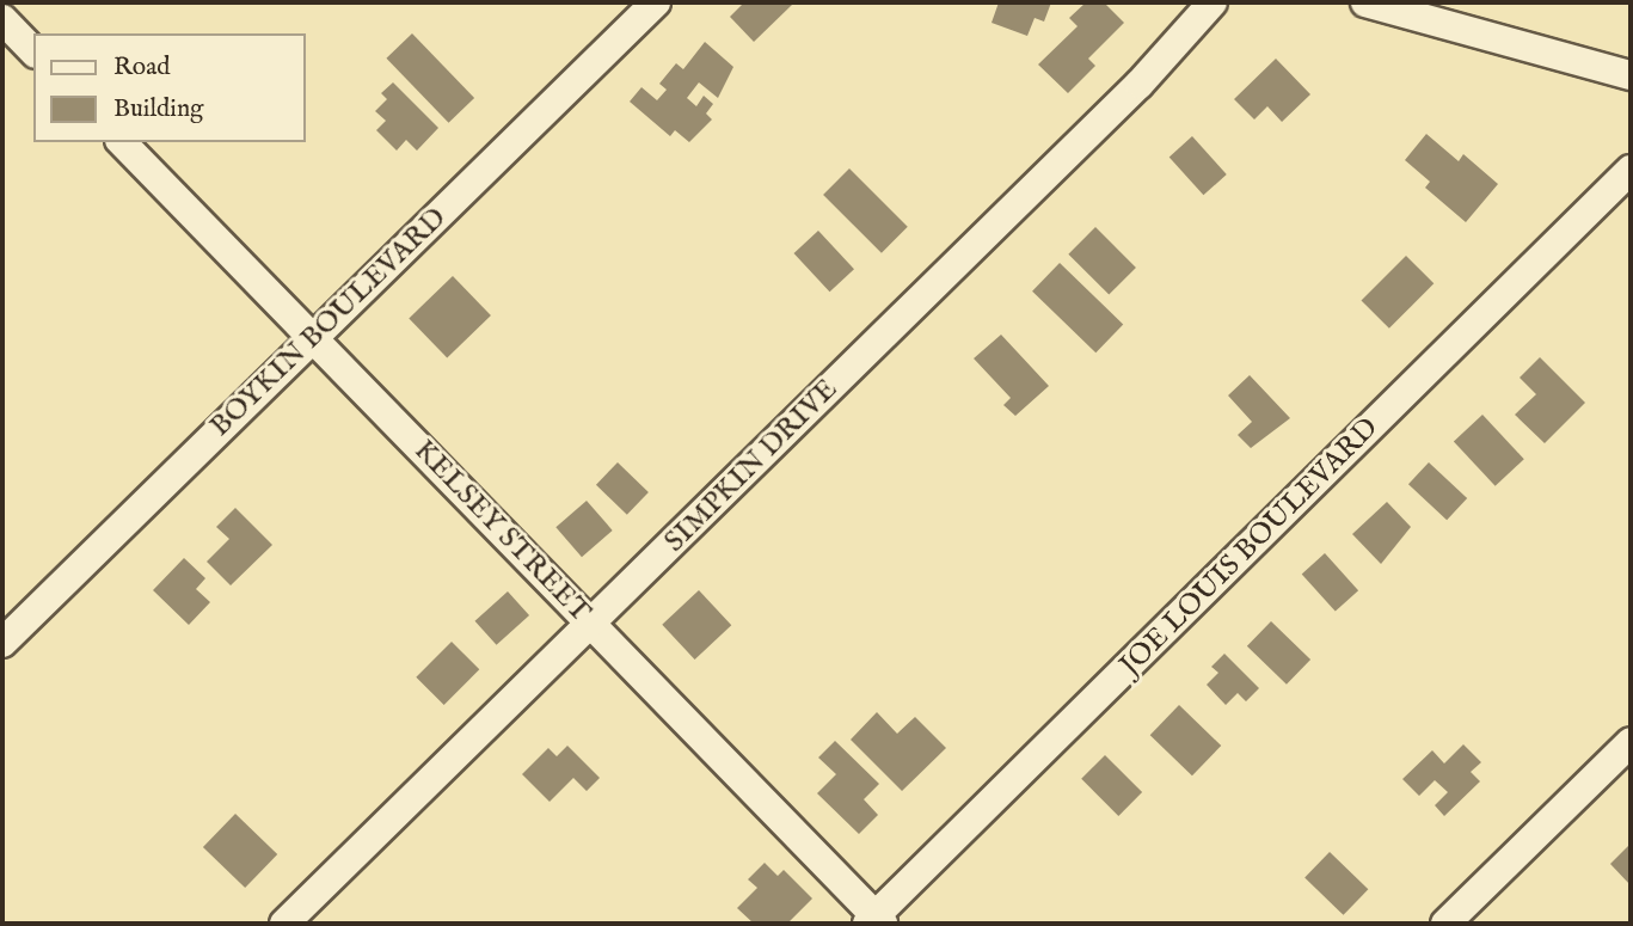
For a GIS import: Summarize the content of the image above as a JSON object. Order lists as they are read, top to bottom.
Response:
{
  "streets": {
    "street": [
      "BOYKIN BOULEVARD",
      "SIMPKIN DRIVE",
      "KELSEY STREET",
      "JOE LOUIS BOULEVARD"
    ]
  },
  "crossings": [
    ["BOYKIN BOULEVARD", "KELSEY STREET"],
    ["SIMPKIN DRIVE", "KELSEY STREET"],
    ["KELSEY STREET", "JOE LOUIS BOULEVARD"]
  ],
  "legend": ["Road", "Building"]
}
